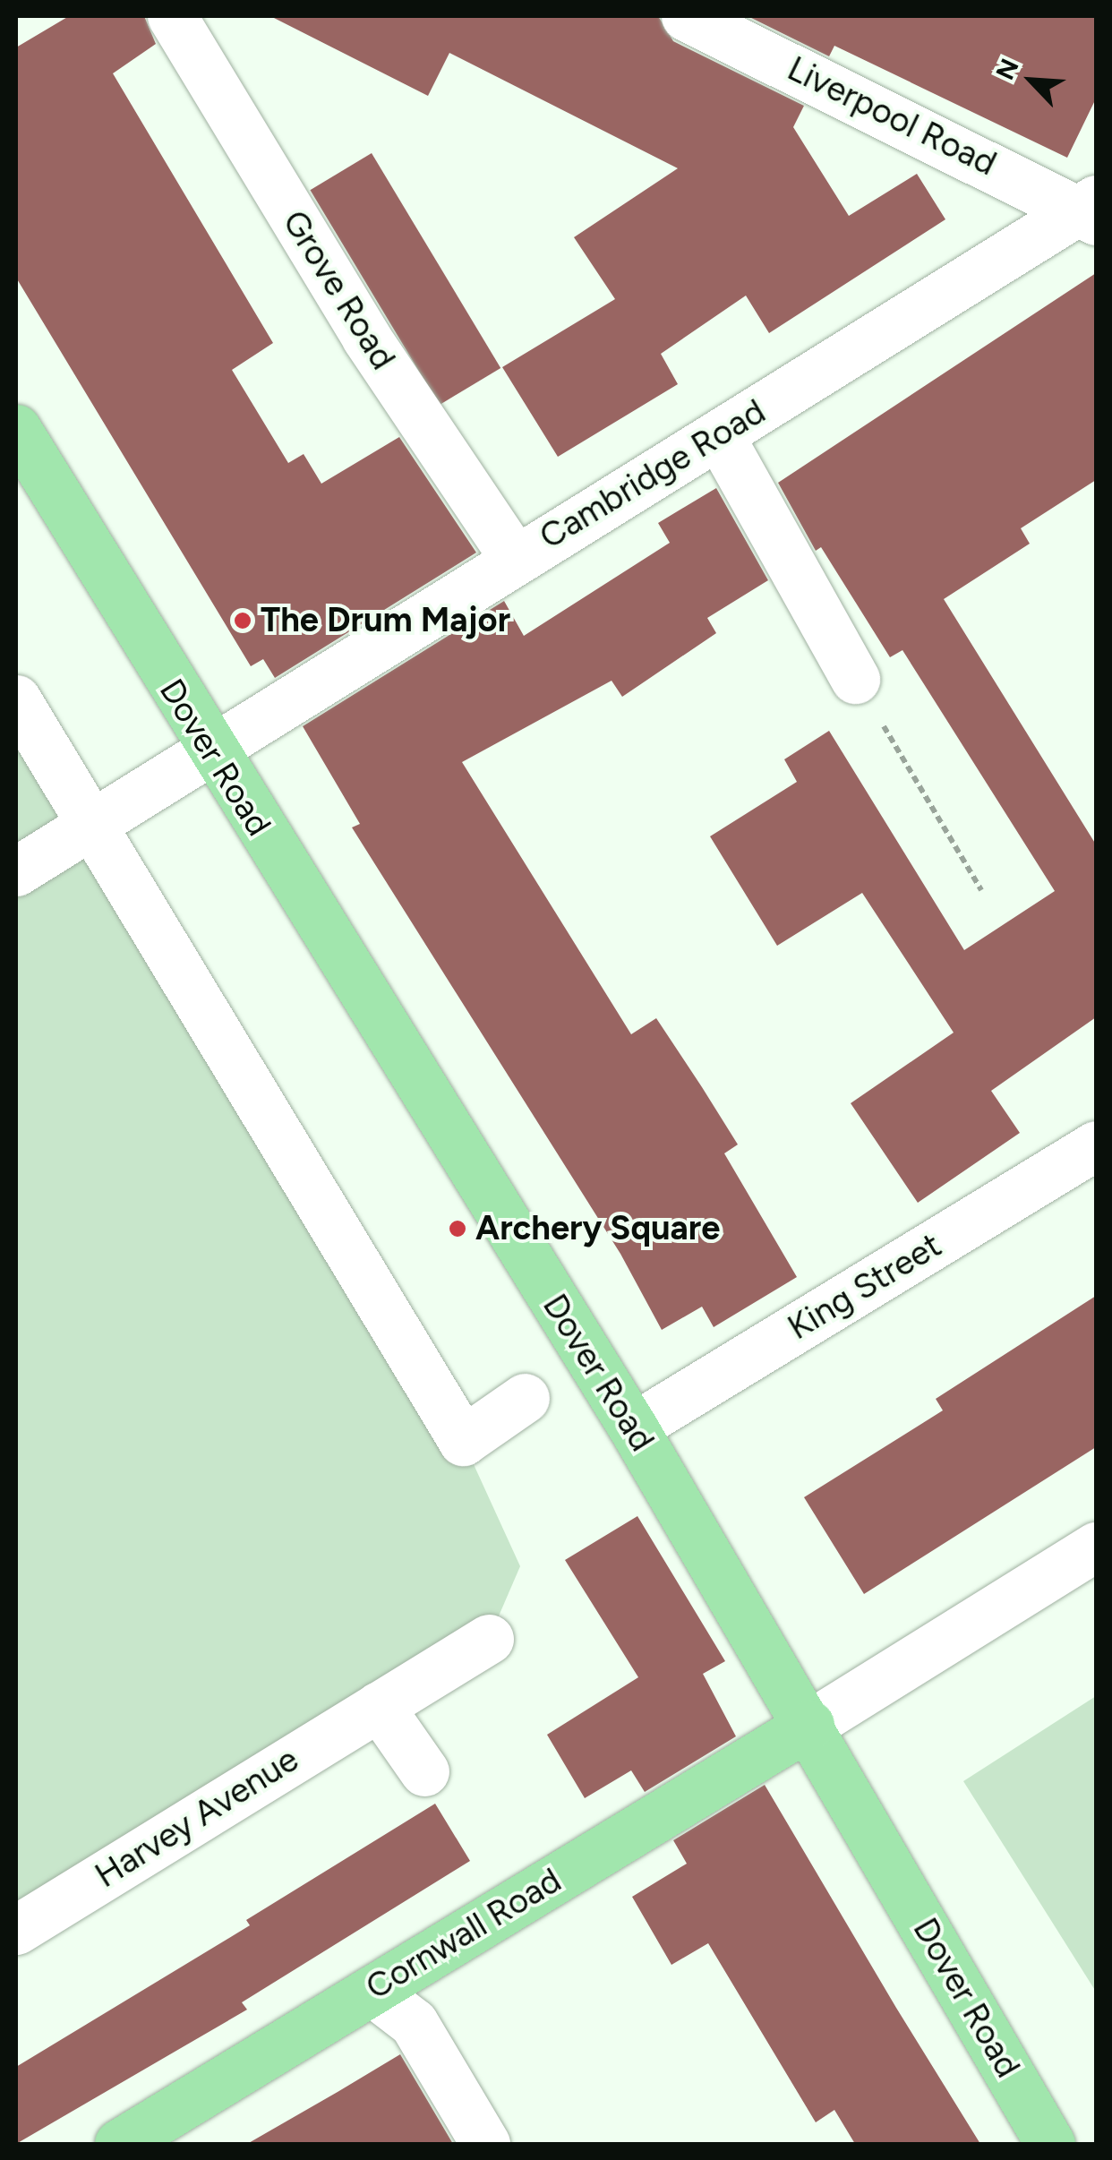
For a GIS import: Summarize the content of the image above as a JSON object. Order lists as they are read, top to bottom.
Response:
{
  "streets": {
    "main road": ["Dover Road", "Cornwall Road"],
    "street": [
      "Liverpool Road",
      "Grove Road",
      "Cambridge Road",
      "King Street",
      "Harvey Avenue"
    ]
  },
  "crossings": [
    ["Liverpool Road", "Cambridge Road"],
    ["Grove Road", "Cambridge Road"],
    ["Cambridge Road", "Dover Road"],
    ["Dover Road", "King Street"],
    ["Dover Road", "Cornwall Road"]
  ],
  "places": ["The Drum Major", "Archery Square"],
  "north": "top left"
}
